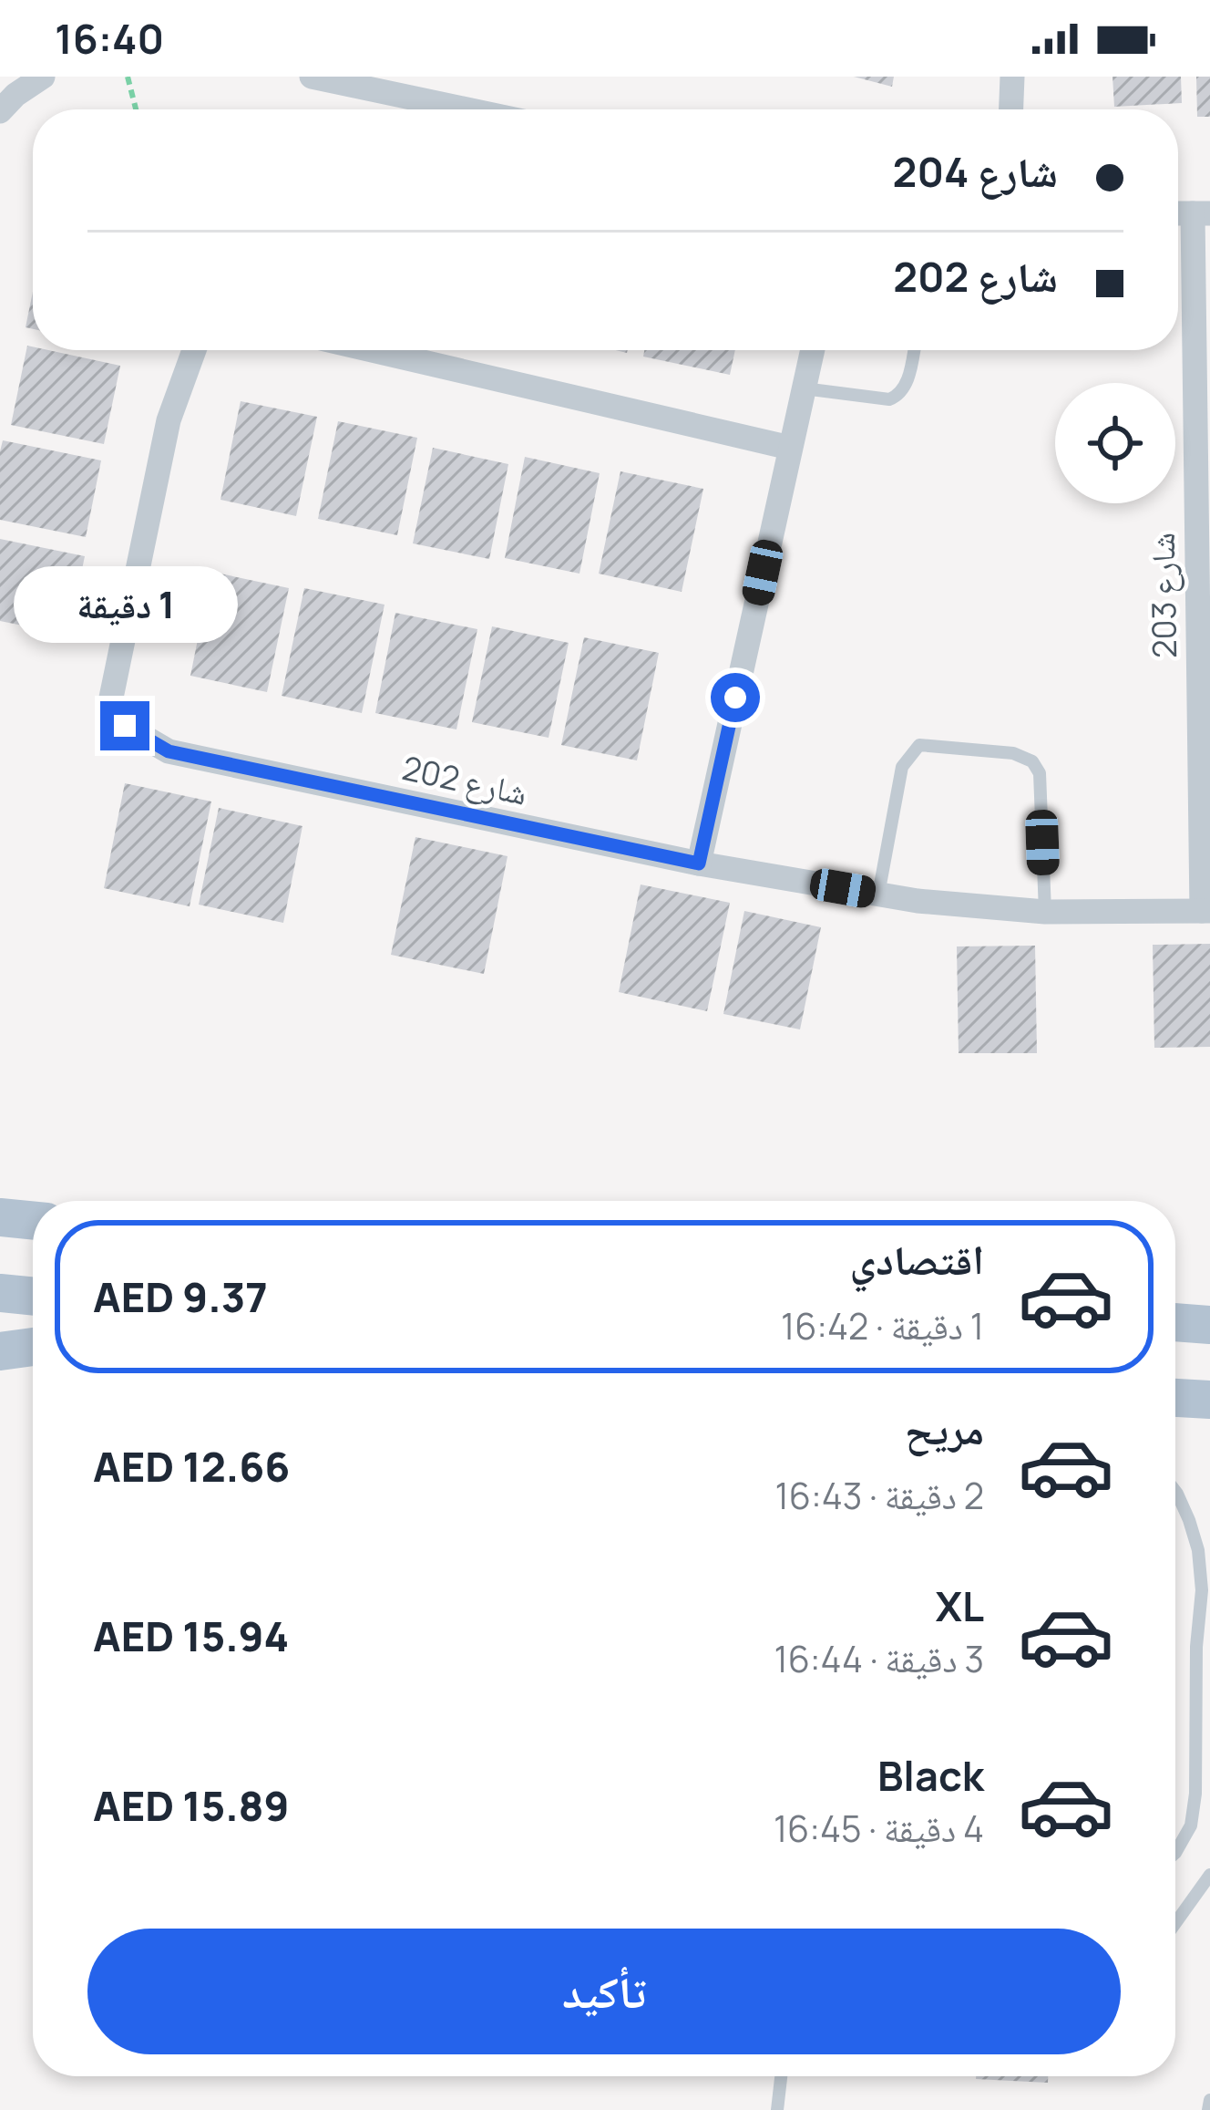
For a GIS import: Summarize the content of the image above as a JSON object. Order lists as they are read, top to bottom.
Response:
{
  "streets": {
    "street": ["شارع 203", "شارع 202"]
  },
  "crossings": [
    ["شارع 203", "شارع 202"]
  ],
  "page": {
    "status": "16:40",
    "banner": ["شارع 204", "شارع 202"],
    "bubble": "1 دقيقة",
    "list": [
      {
        "name": "اقتصادي",
        "note": "1 دقيقة · 16:42",
        "value": "AED 9.37"
      },
      {
        "name": "مريح",
        "note": "2 دقيقة · 16:43",
        "value": "AED 12.66"
      },
      {
        "name": "XL",
        "note": "3 دقيقة · 16:44",
        "value": "AED 15.94"
      },
      {
        "name": "Black",
        "note": "4 دقيقة · 16:45",
        "value": "AED 15.89"
      }
    ],
    "buttons": "تأكيد"
  }
}
